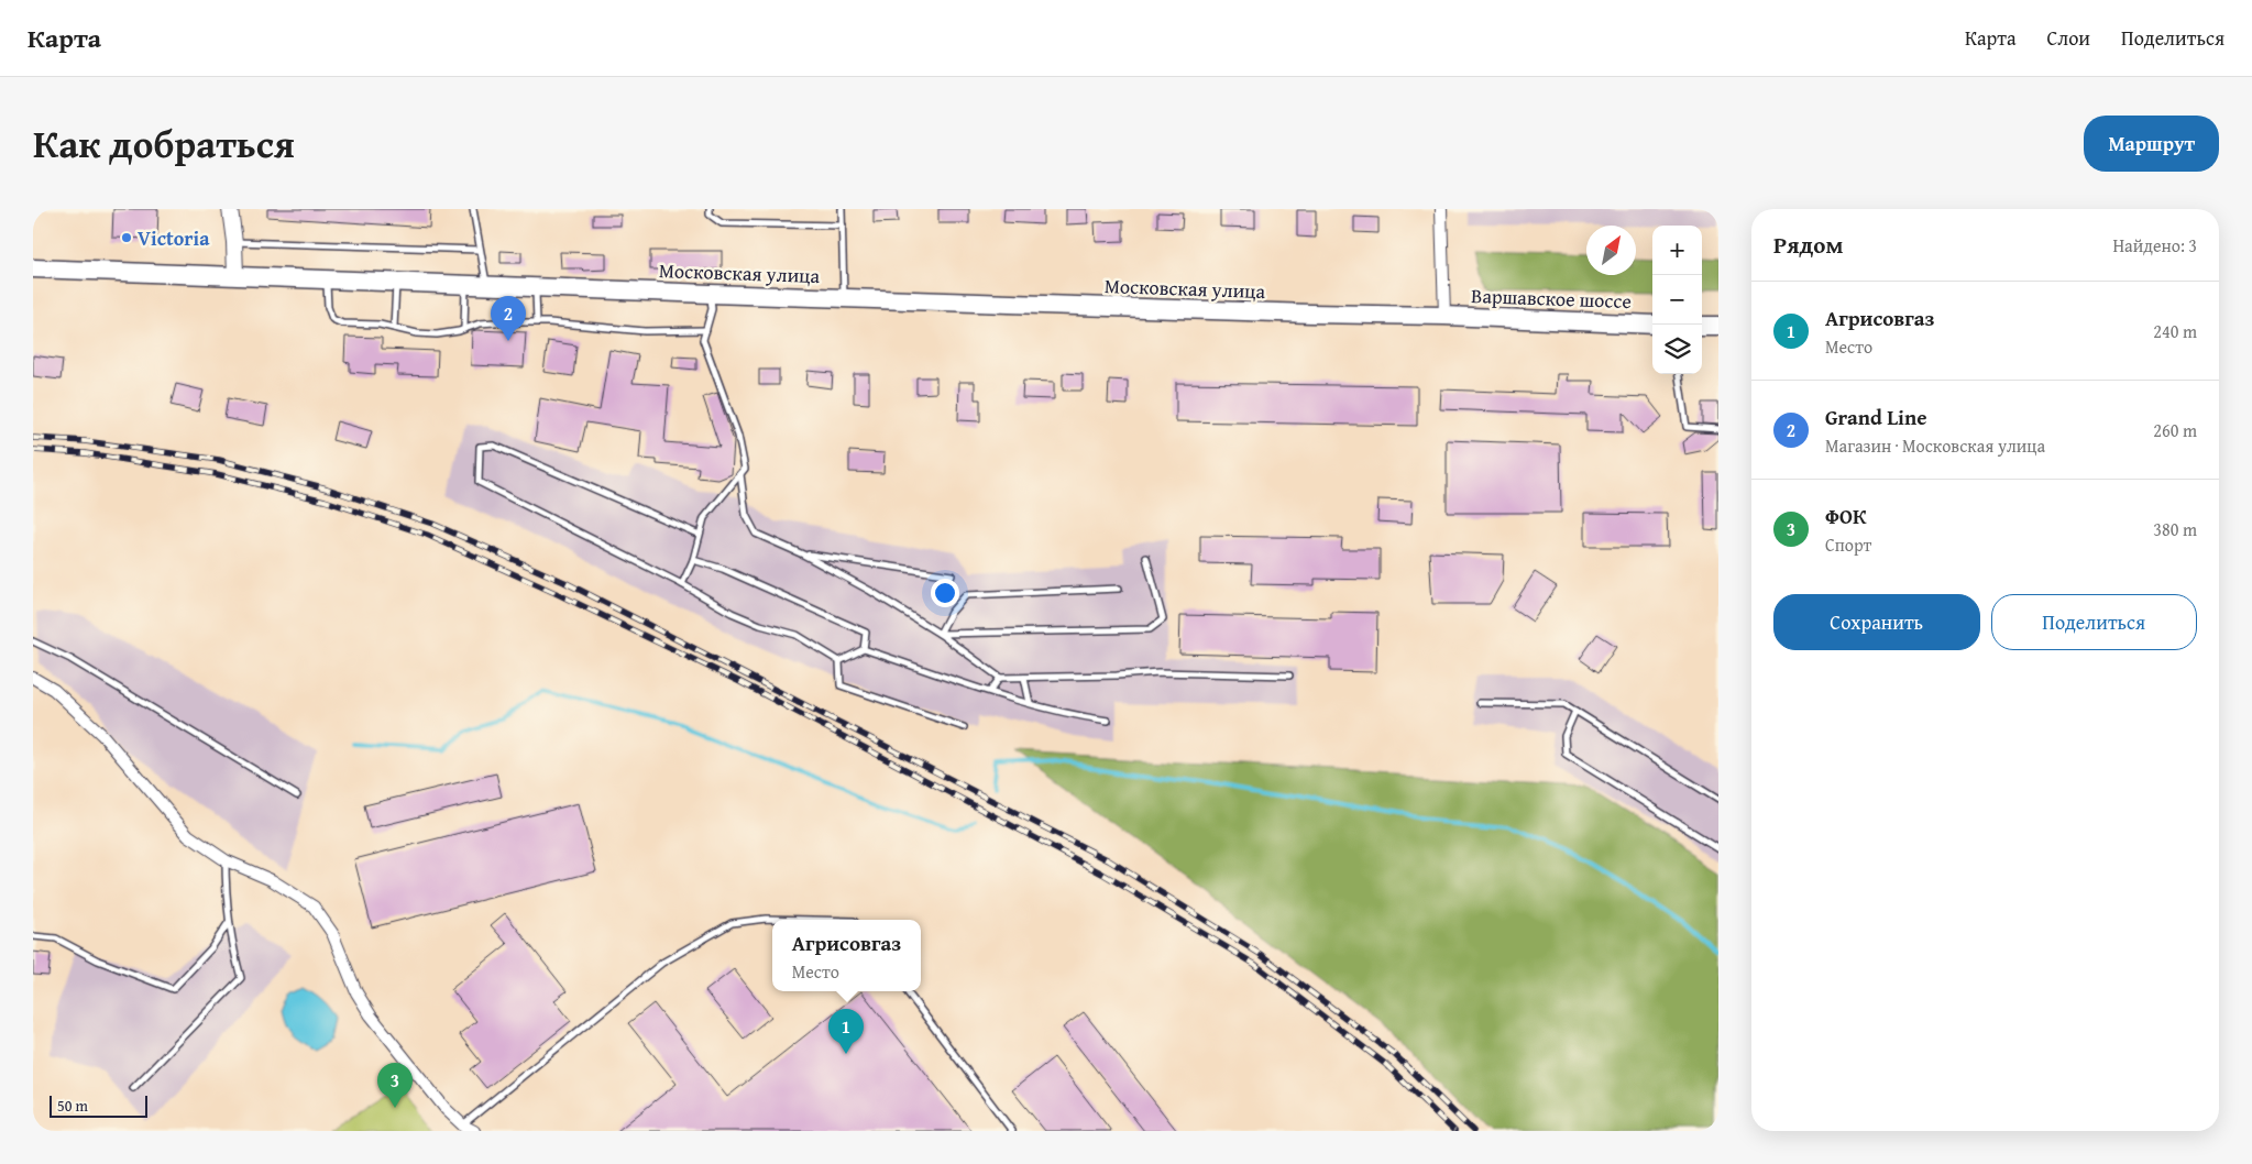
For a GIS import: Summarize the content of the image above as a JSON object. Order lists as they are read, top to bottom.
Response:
{
  "streets": {
    "main road": ["Московская улица", "Варшавское шоссе"]
  },
  "crossings": [
    ["Московская улица", "Варшавское шоссе"]
  ],
  "places": ["Victoria"],
  "scale_bar": "50 m",
  "north": "top right",
  "page": {
    "header": "Карта",
    "nav": ["Карта", "Слои", "Поделиться"],
    "title": "Как добраться",
    "buttons": [
      "Маршрут",
      ["Сохранить", "Поделиться"]
    ],
    "heading": ["Рядом", "Найдено: 3"],
    "map_buttons": ["+", "−"],
    "list": [
      {
        "mark": "1",
        "name": "Агрисовгаз",
        "note": "Место",
        "value": "240 m"
      },
      {
        "mark": "2",
        "name": "Grand Line",
        "note": "Магазин · Московская улица",
        "value": "260 m"
      },
      {
        "mark": "3",
        "name": "ФОК",
        "note": "Спорт",
        "value": "380 m"
      }
    ],
    "pins": ["2", "1", "3"],
    "popup": ["Агрисовгаз", "Место"],
    "scale": "50 m"
  }
}
